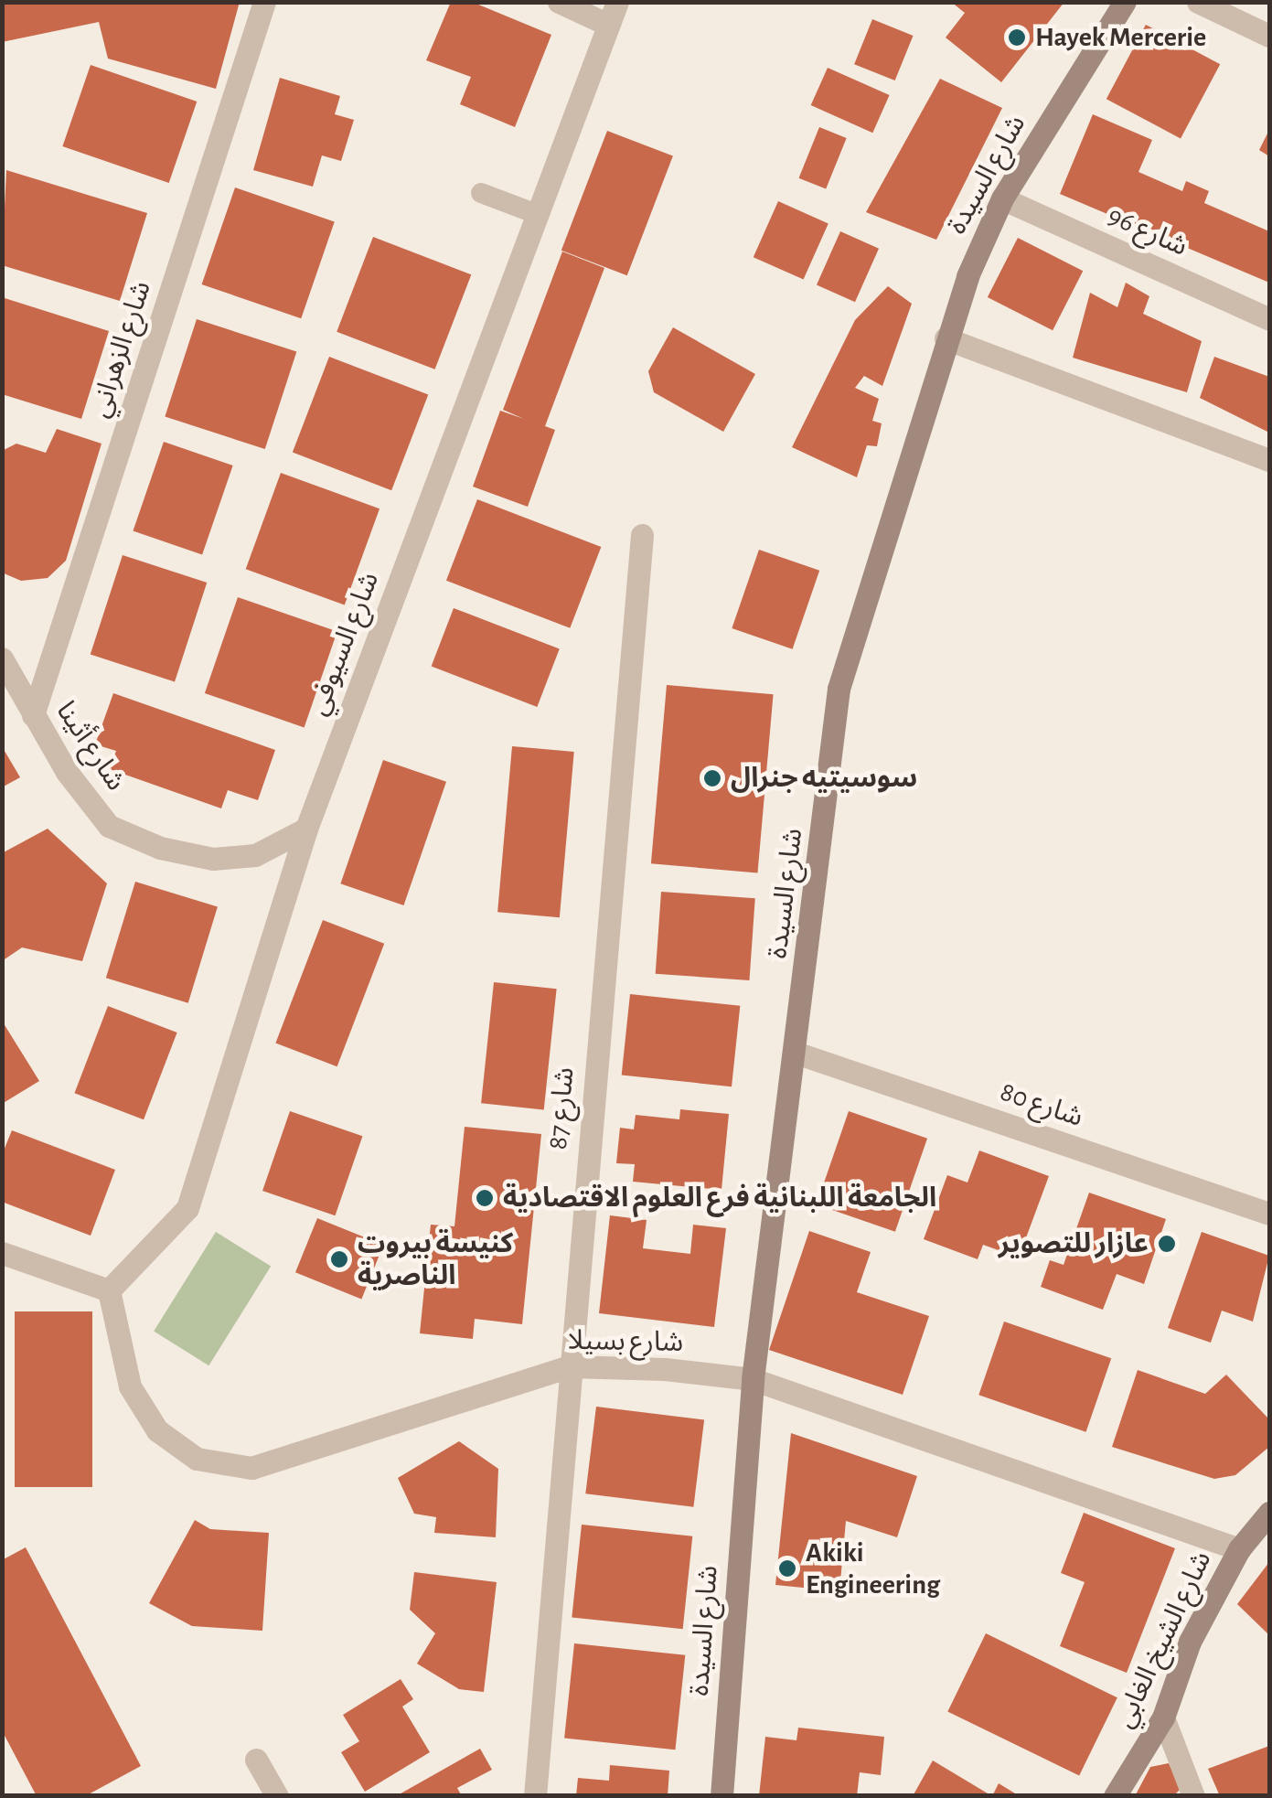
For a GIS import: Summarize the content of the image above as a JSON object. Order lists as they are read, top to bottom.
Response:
{
  "streets": {
    "street": [
      "شارع السيدة",
      "شارع 96",
      "شارع الزهراني",
      "شارع السيوفي",
      "شارع أثينا",
      "شارع 80",
      "شارع 87",
      "شارع بسيلا",
      "شارع الشيخ الغابي"
    ]
  },
  "crossings": [
    ["شارع السيدة", "شارع 96"],
    ["شارع السيدة", "شارع 80"],
    ["شارع السيدة", "شارع بسيلا"],
    ["شارع الزهراني", "شارع أثينا"],
    ["شارع السيوفي", "شارع أثينا"],
    ["شارع السيوفي", "شارع بسيلا"],
    ["شارع 87", "شارع بسيلا"],
    ["شارع بسيلا", "شارع الشيخ الغابي"]
  ],
  "places": [
    "Hayek Mercerie",
    "سوسيتيه جنرال",
    "الجامعة اللبنانية فرع العلوم الاقتصادية",
    "عازار للتصوير",
    "كنيسة بيروت الناصرية",
    "Akiki Engineering"
  ]
}
